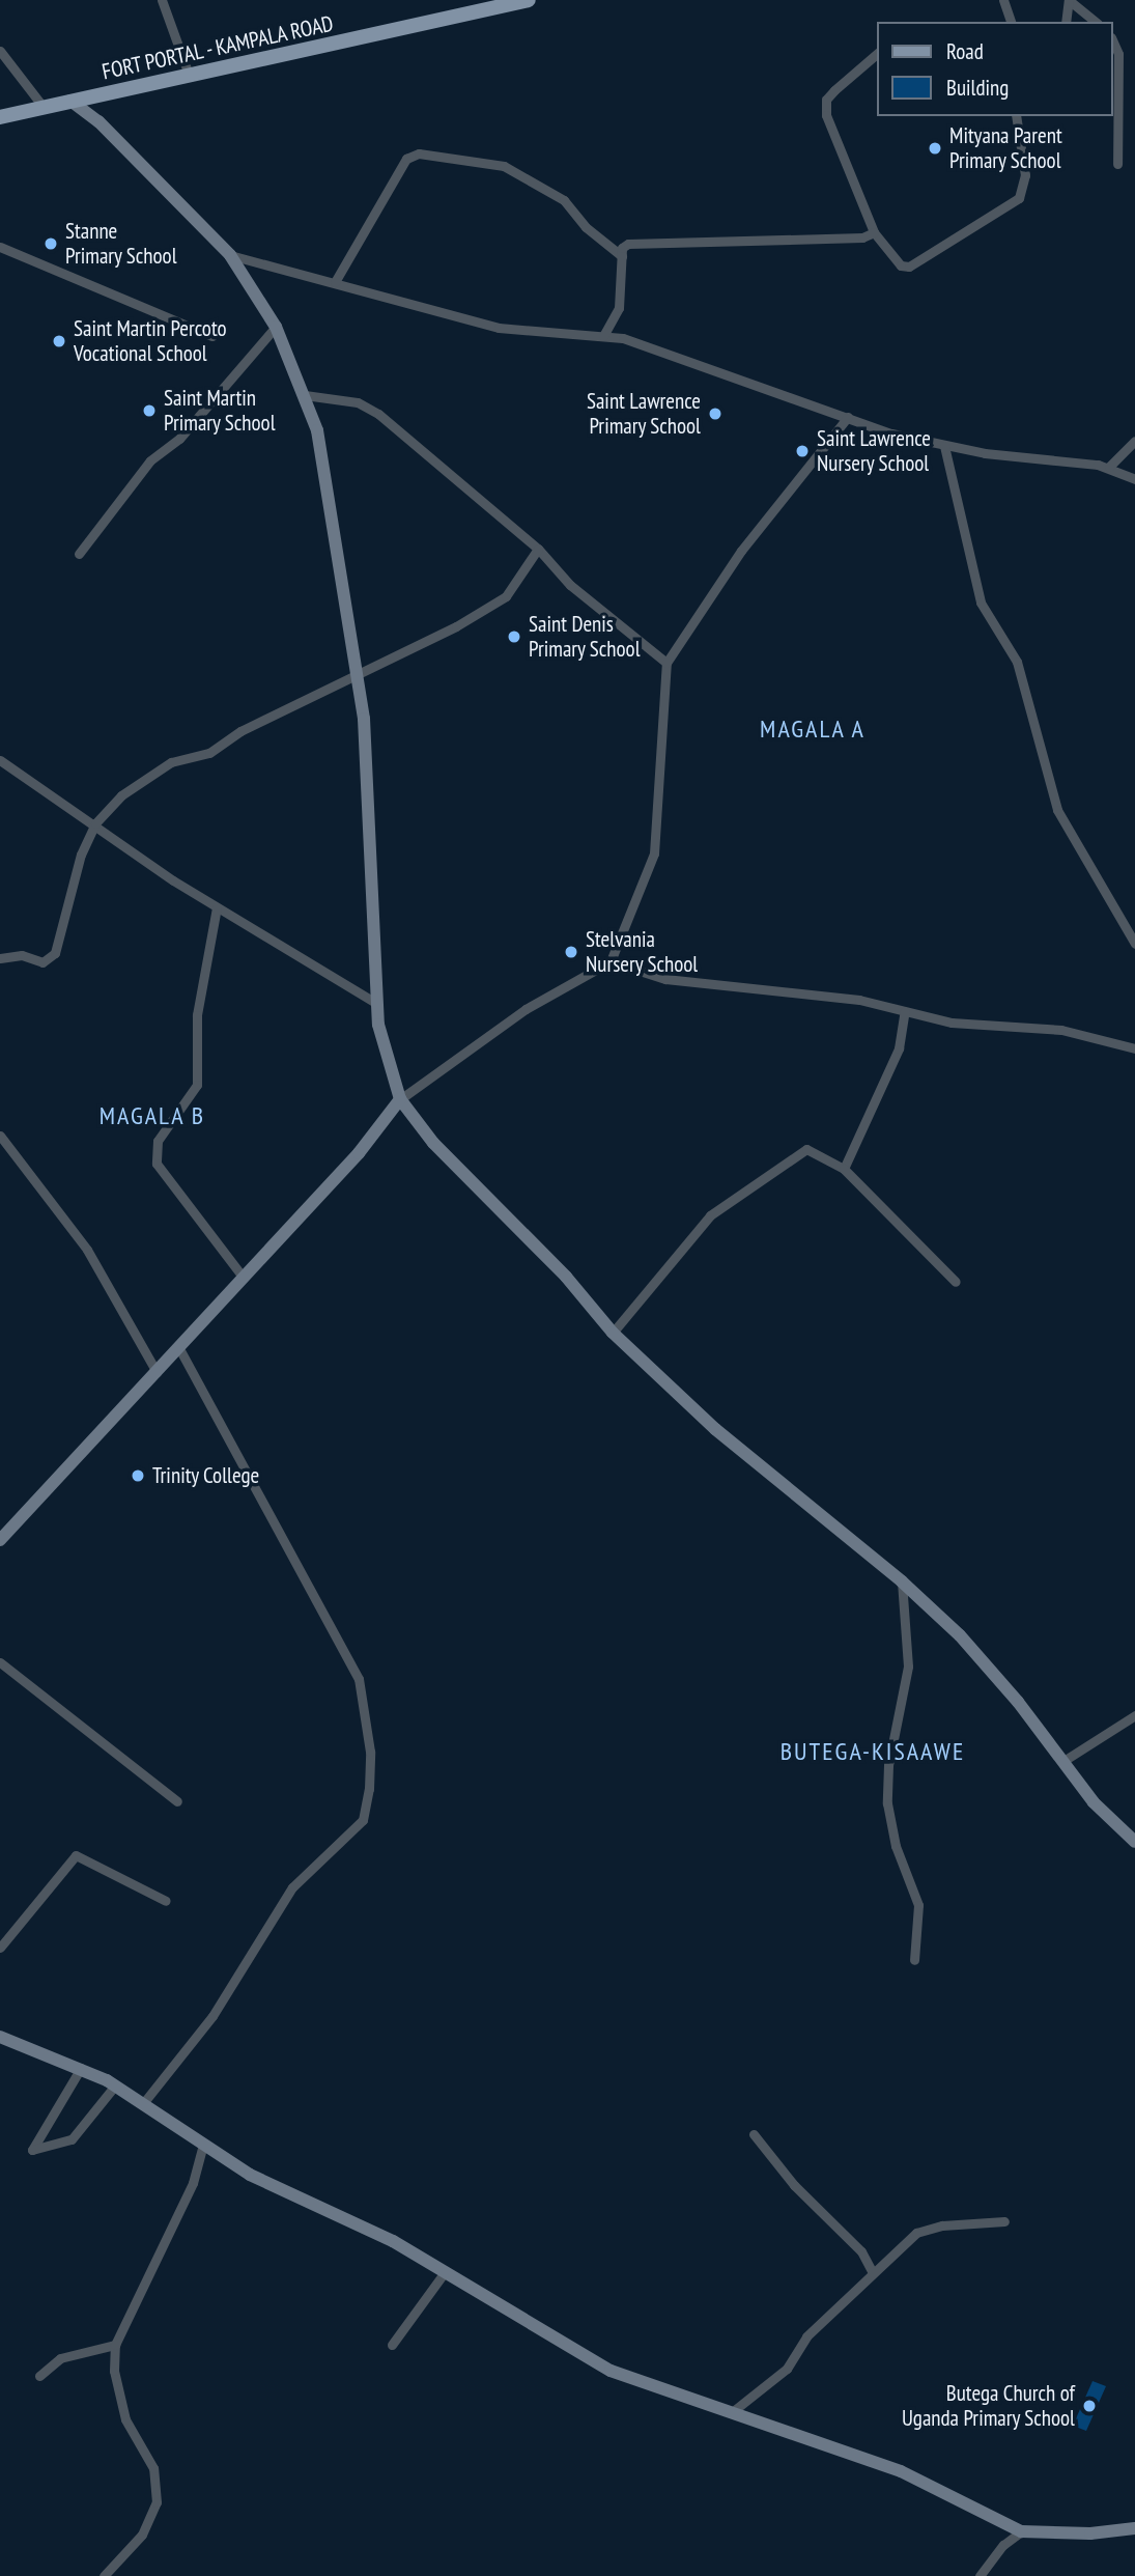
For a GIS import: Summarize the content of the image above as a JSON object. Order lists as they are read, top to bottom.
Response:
{
  "streets": {
    "main road": ["FORT PORTAL - KAMPALA ROAD"]
  },
  "districts": ["MAGALA A", "MAGALA B", "BUTEGA-KISAAWE"],
  "places": [
    "Mityana Parent Primary School",
    "Stanne Primary School",
    "Saint Martin Percoto Vocational School",
    "Saint Martin Primary School",
    "Saint Lawrence Primary School",
    "Saint Lawrence Nursery School",
    "Saint Denis Primary School",
    "Stelvania Nursery School",
    "Trinity College",
    "Butega Church of Uganda Primary School"
  ],
  "legend": ["Road", "Building"]
}
